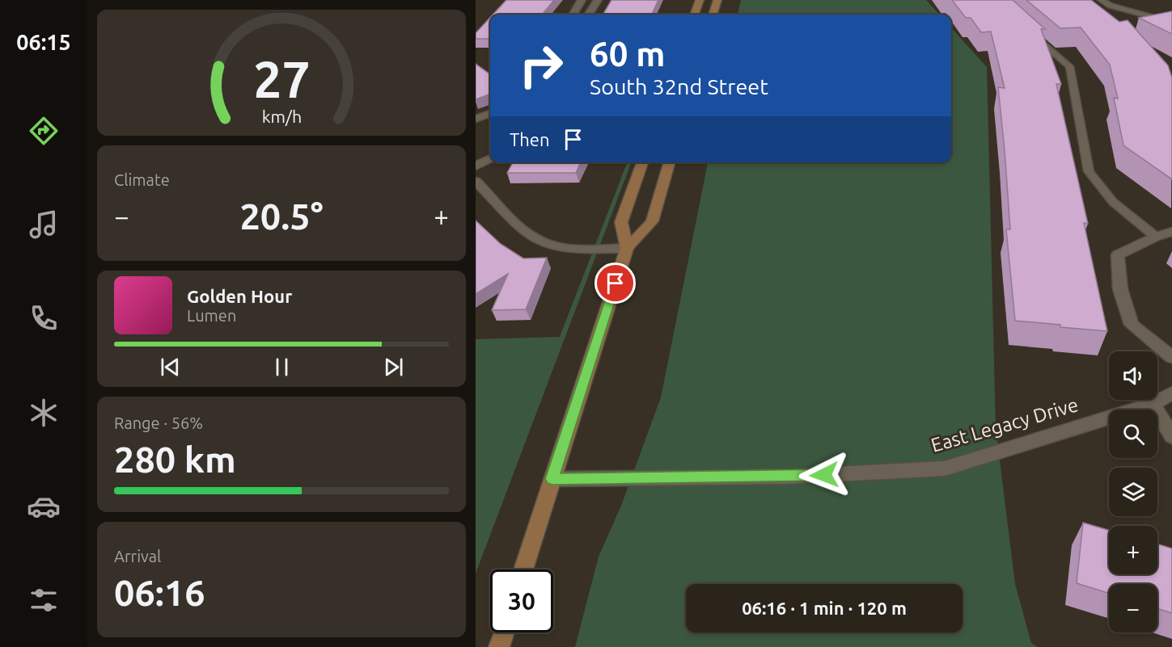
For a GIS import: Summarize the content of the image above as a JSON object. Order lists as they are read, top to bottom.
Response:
{
  "streets": {
    "street": ["East Legacy Drive"]
  },
  "page": {
    "tabs": "06:15",
    "turn": ["60 m", "South 32nd Street"],
    "then": "Then",
    "tile": [
      "Climate",
      ["Range · 56%", "280 km"],
      ["Arrival", "06:16"]
    ],
    "heat": ["−", "20.5°", "+"],
    "song": ["Golden Hour", "Lumen"],
    "map_buttons": ["+", "−"],
    "limit": "30",
    "trip": "06:16 · 1 min · 120 m",
    "gauge": ["27", "km/h"]
  }
}
